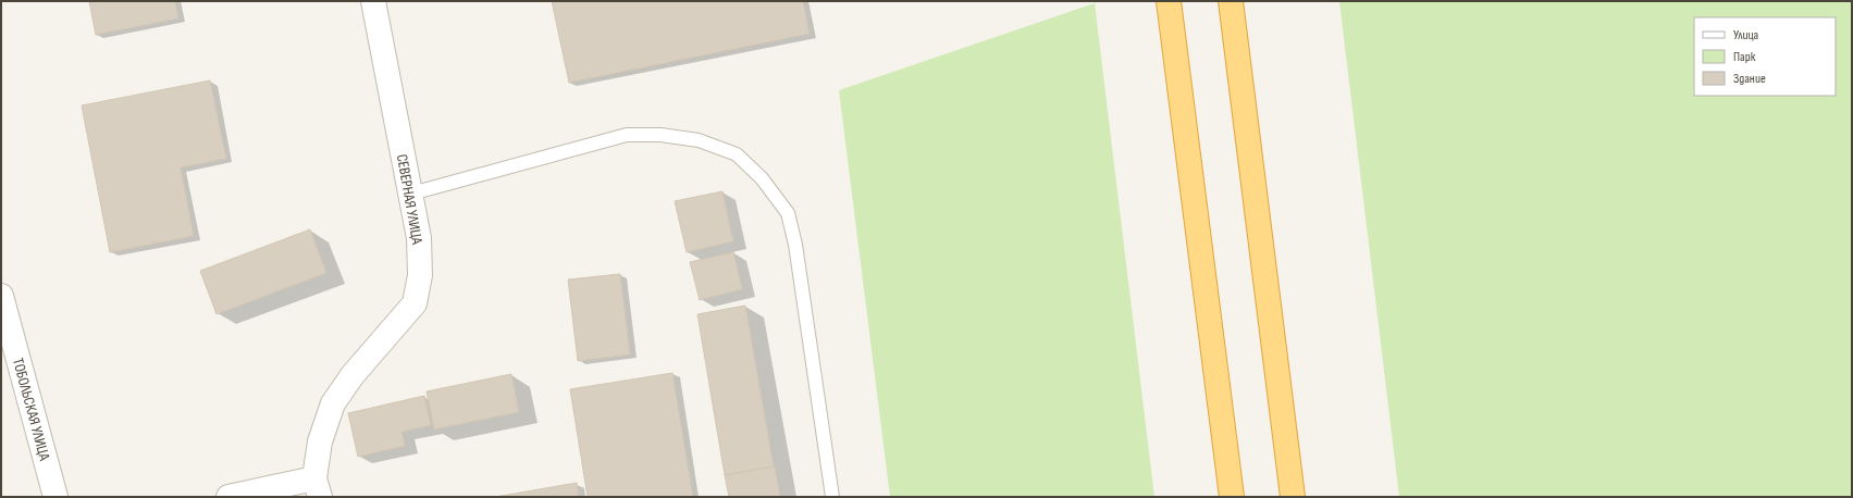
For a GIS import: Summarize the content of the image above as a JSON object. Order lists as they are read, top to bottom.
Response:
{
  "streets": {
    "street": ["СЕВЕРНАЯ УЛИЦА", "ТОБОЛЬСКАЯ УЛИЦА"]
  },
  "legend": ["Улица", "Парк", "Здание"]
}
